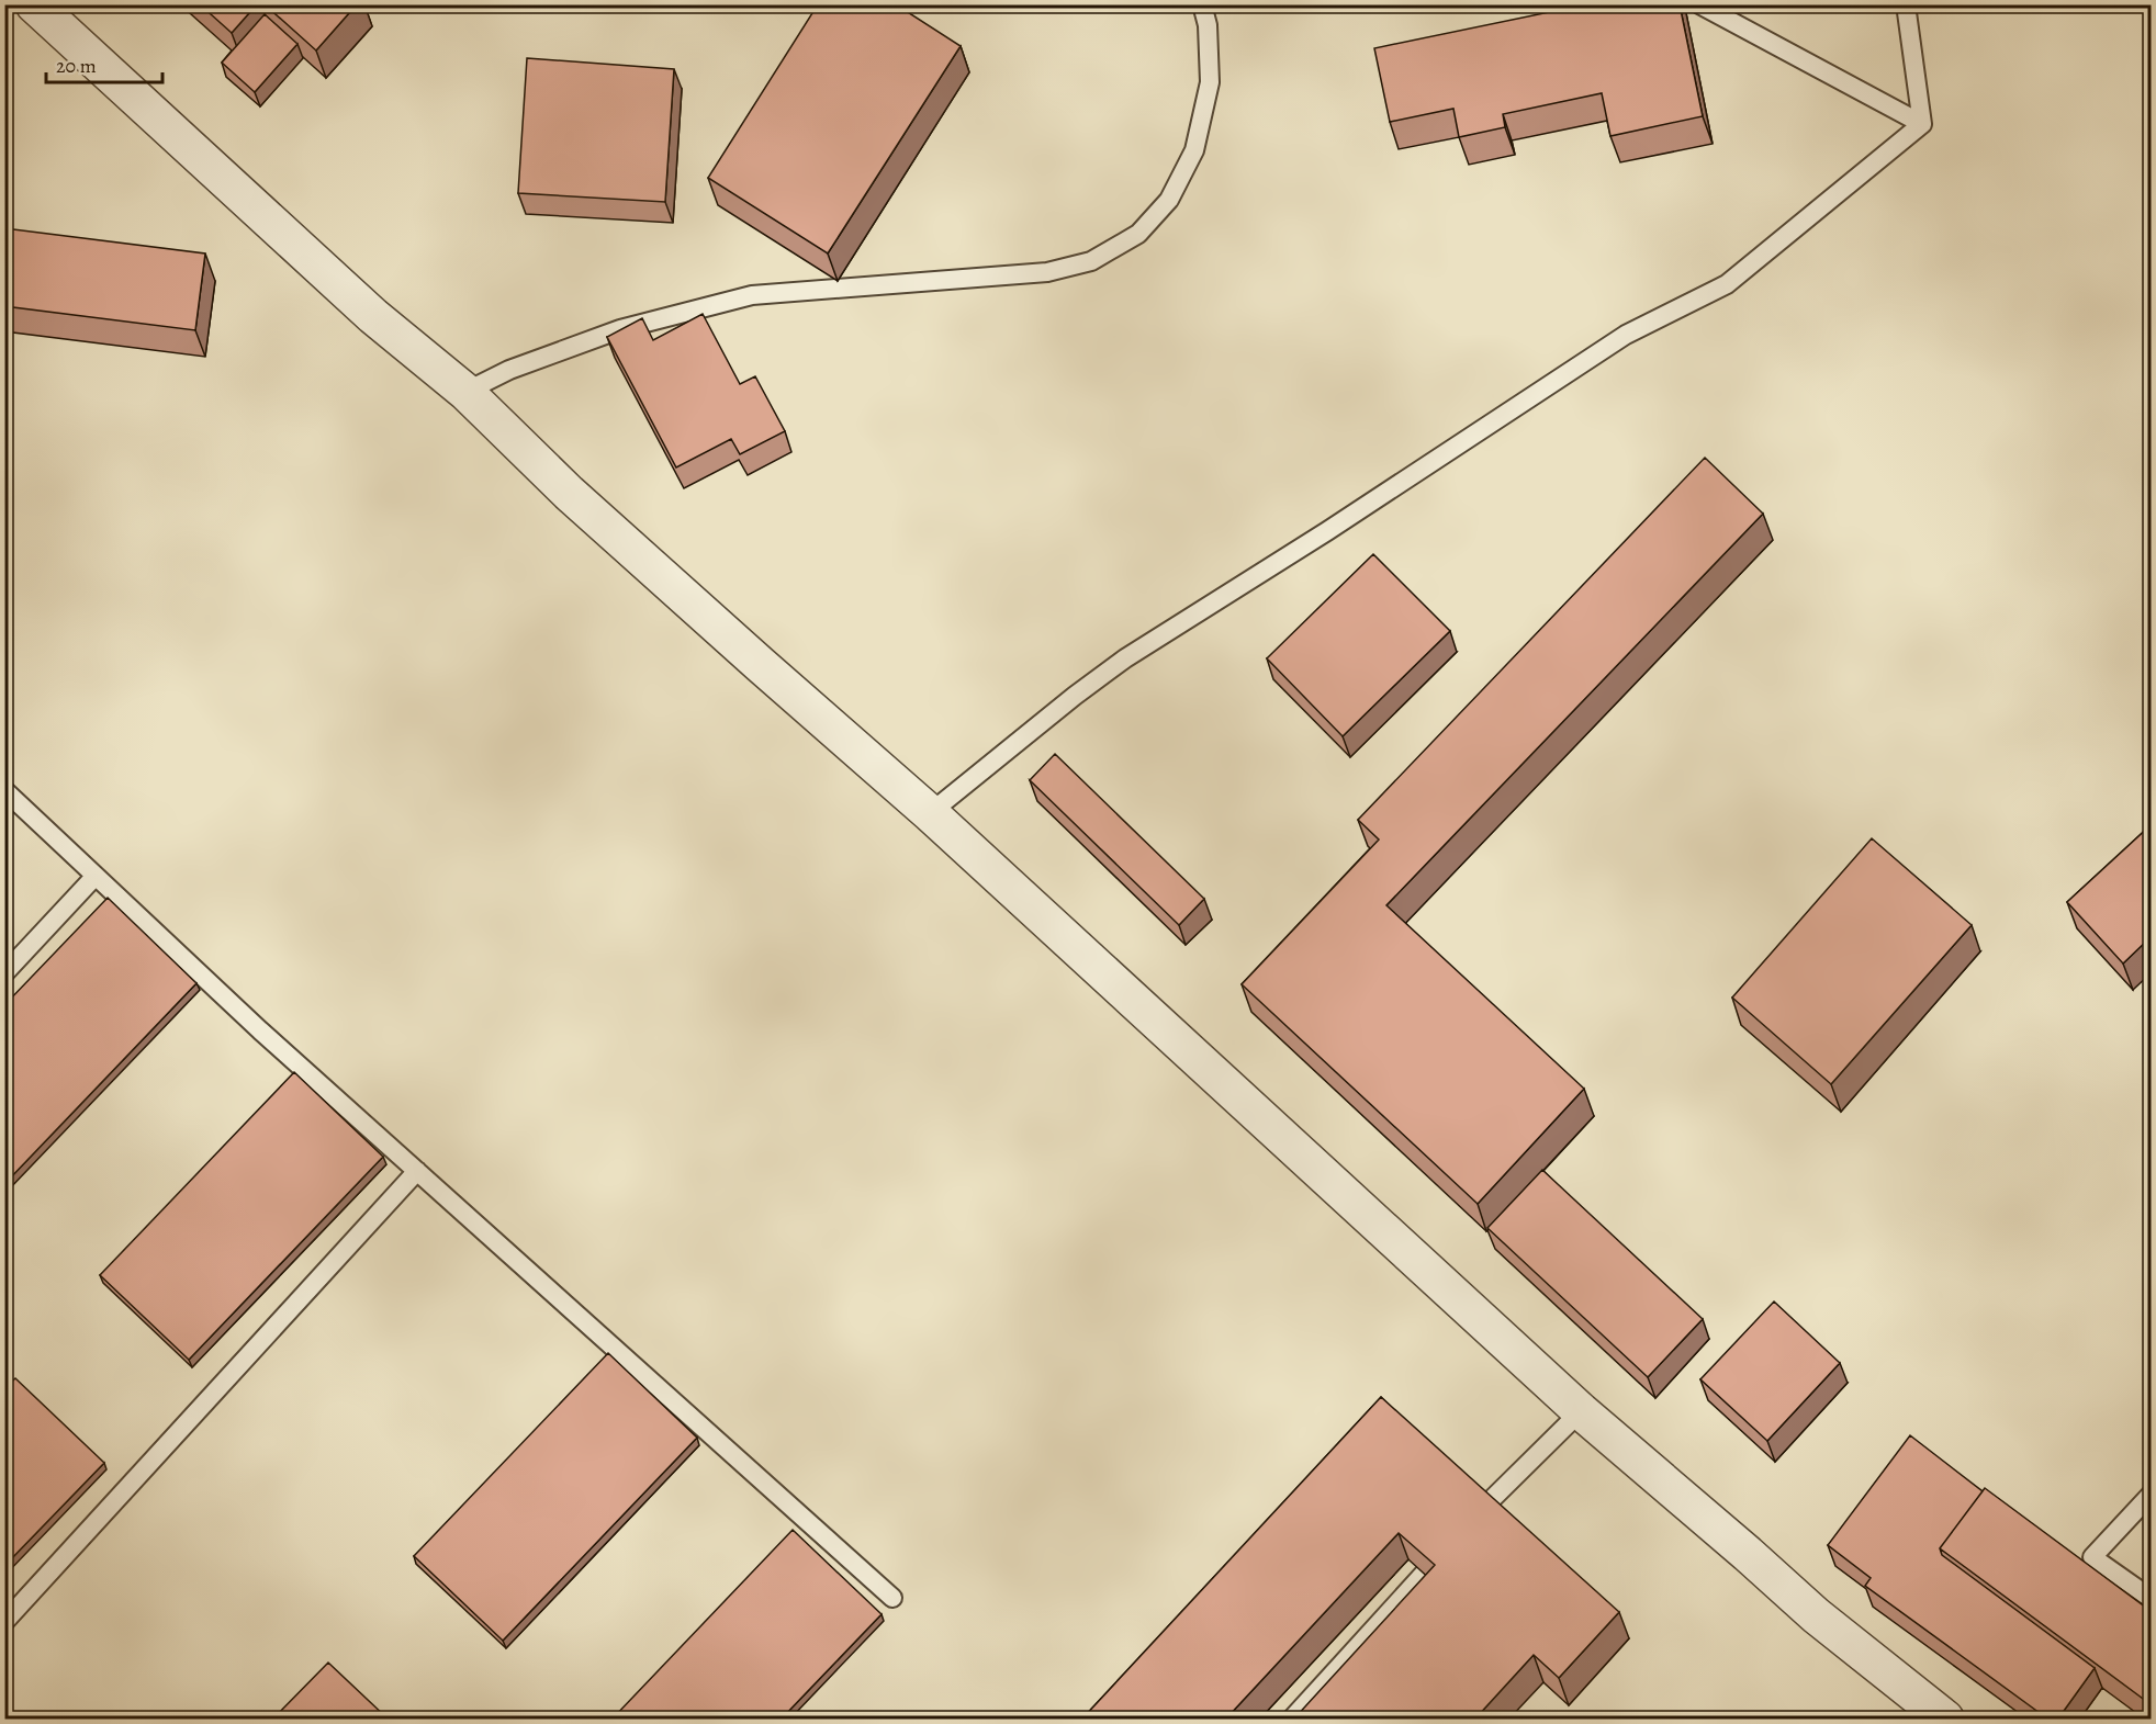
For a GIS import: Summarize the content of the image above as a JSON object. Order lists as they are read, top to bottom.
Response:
{
  "scale_bar": "20 m"
}
